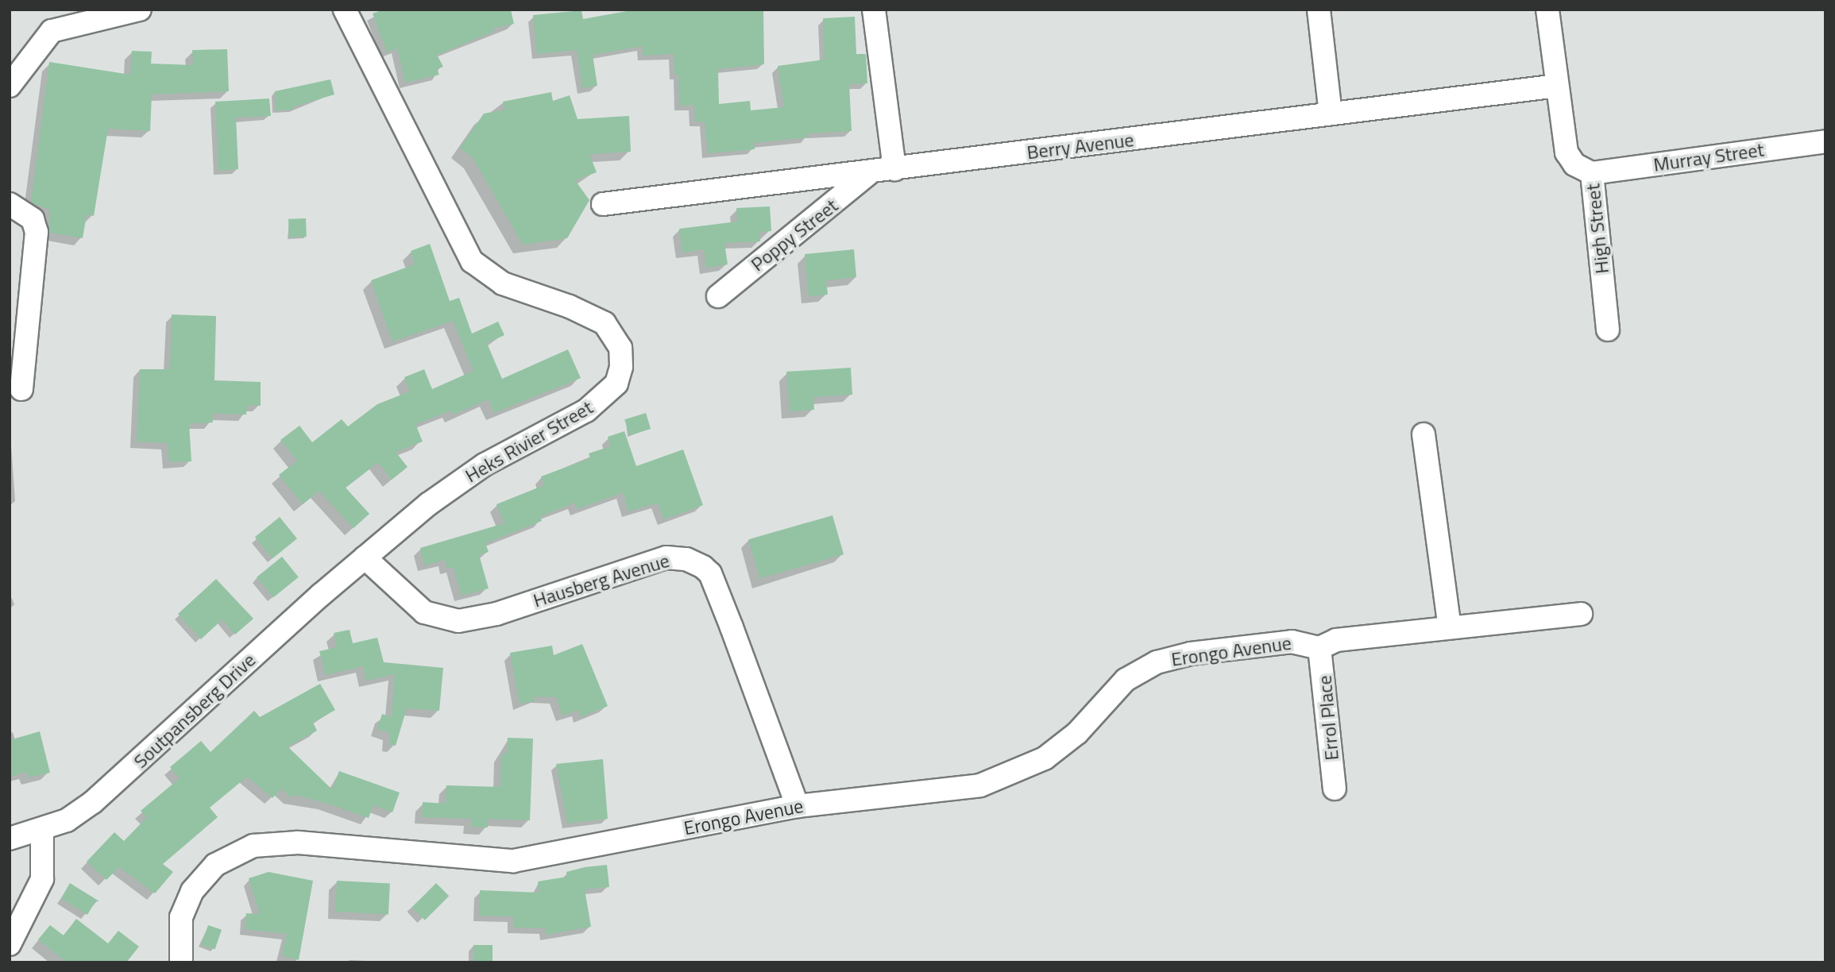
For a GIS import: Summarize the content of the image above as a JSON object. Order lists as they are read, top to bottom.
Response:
{
  "streets": {
    "street": [
      "Berry Avenue",
      "Murray Street",
      "High Street",
      "Poppy Street",
      "Heks Rivier Street",
      "Hausberg Avenue",
      "Erongo Avenue",
      "Soutpansberg Drive",
      "Errol Place"
    ]
  },
  "crossings": [
    ["Berry Avenue", "High Street"],
    ["Berry Avenue", "Poppy Street"],
    ["Murray Street", "High Street"],
    ["Heks Rivier Street", "Hausberg Avenue"],
    ["Heks Rivier Street", "Soutpansberg Drive"],
    ["Hausberg Avenue", "Erongo Avenue"],
    ["Hausberg Avenue", "Soutpansberg Drive"],
    ["Erongo Avenue", "Errol Place"]
  ]
}
